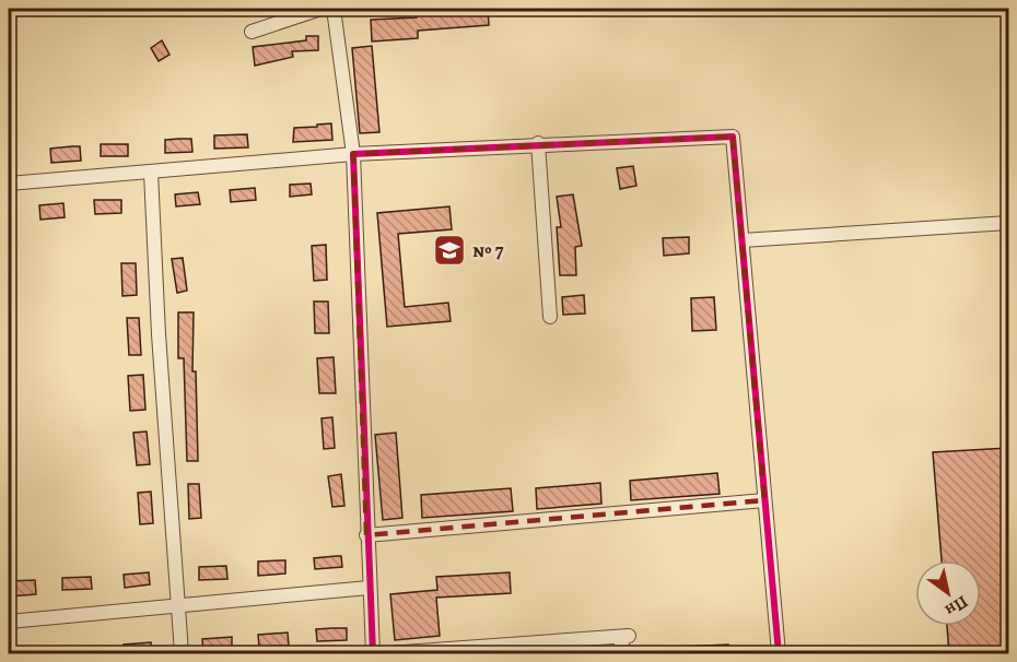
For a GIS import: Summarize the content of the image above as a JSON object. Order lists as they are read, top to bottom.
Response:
{
  "places": {
    "school or university": ["№ 7"]
  },
  "north": "bottom right"
}
